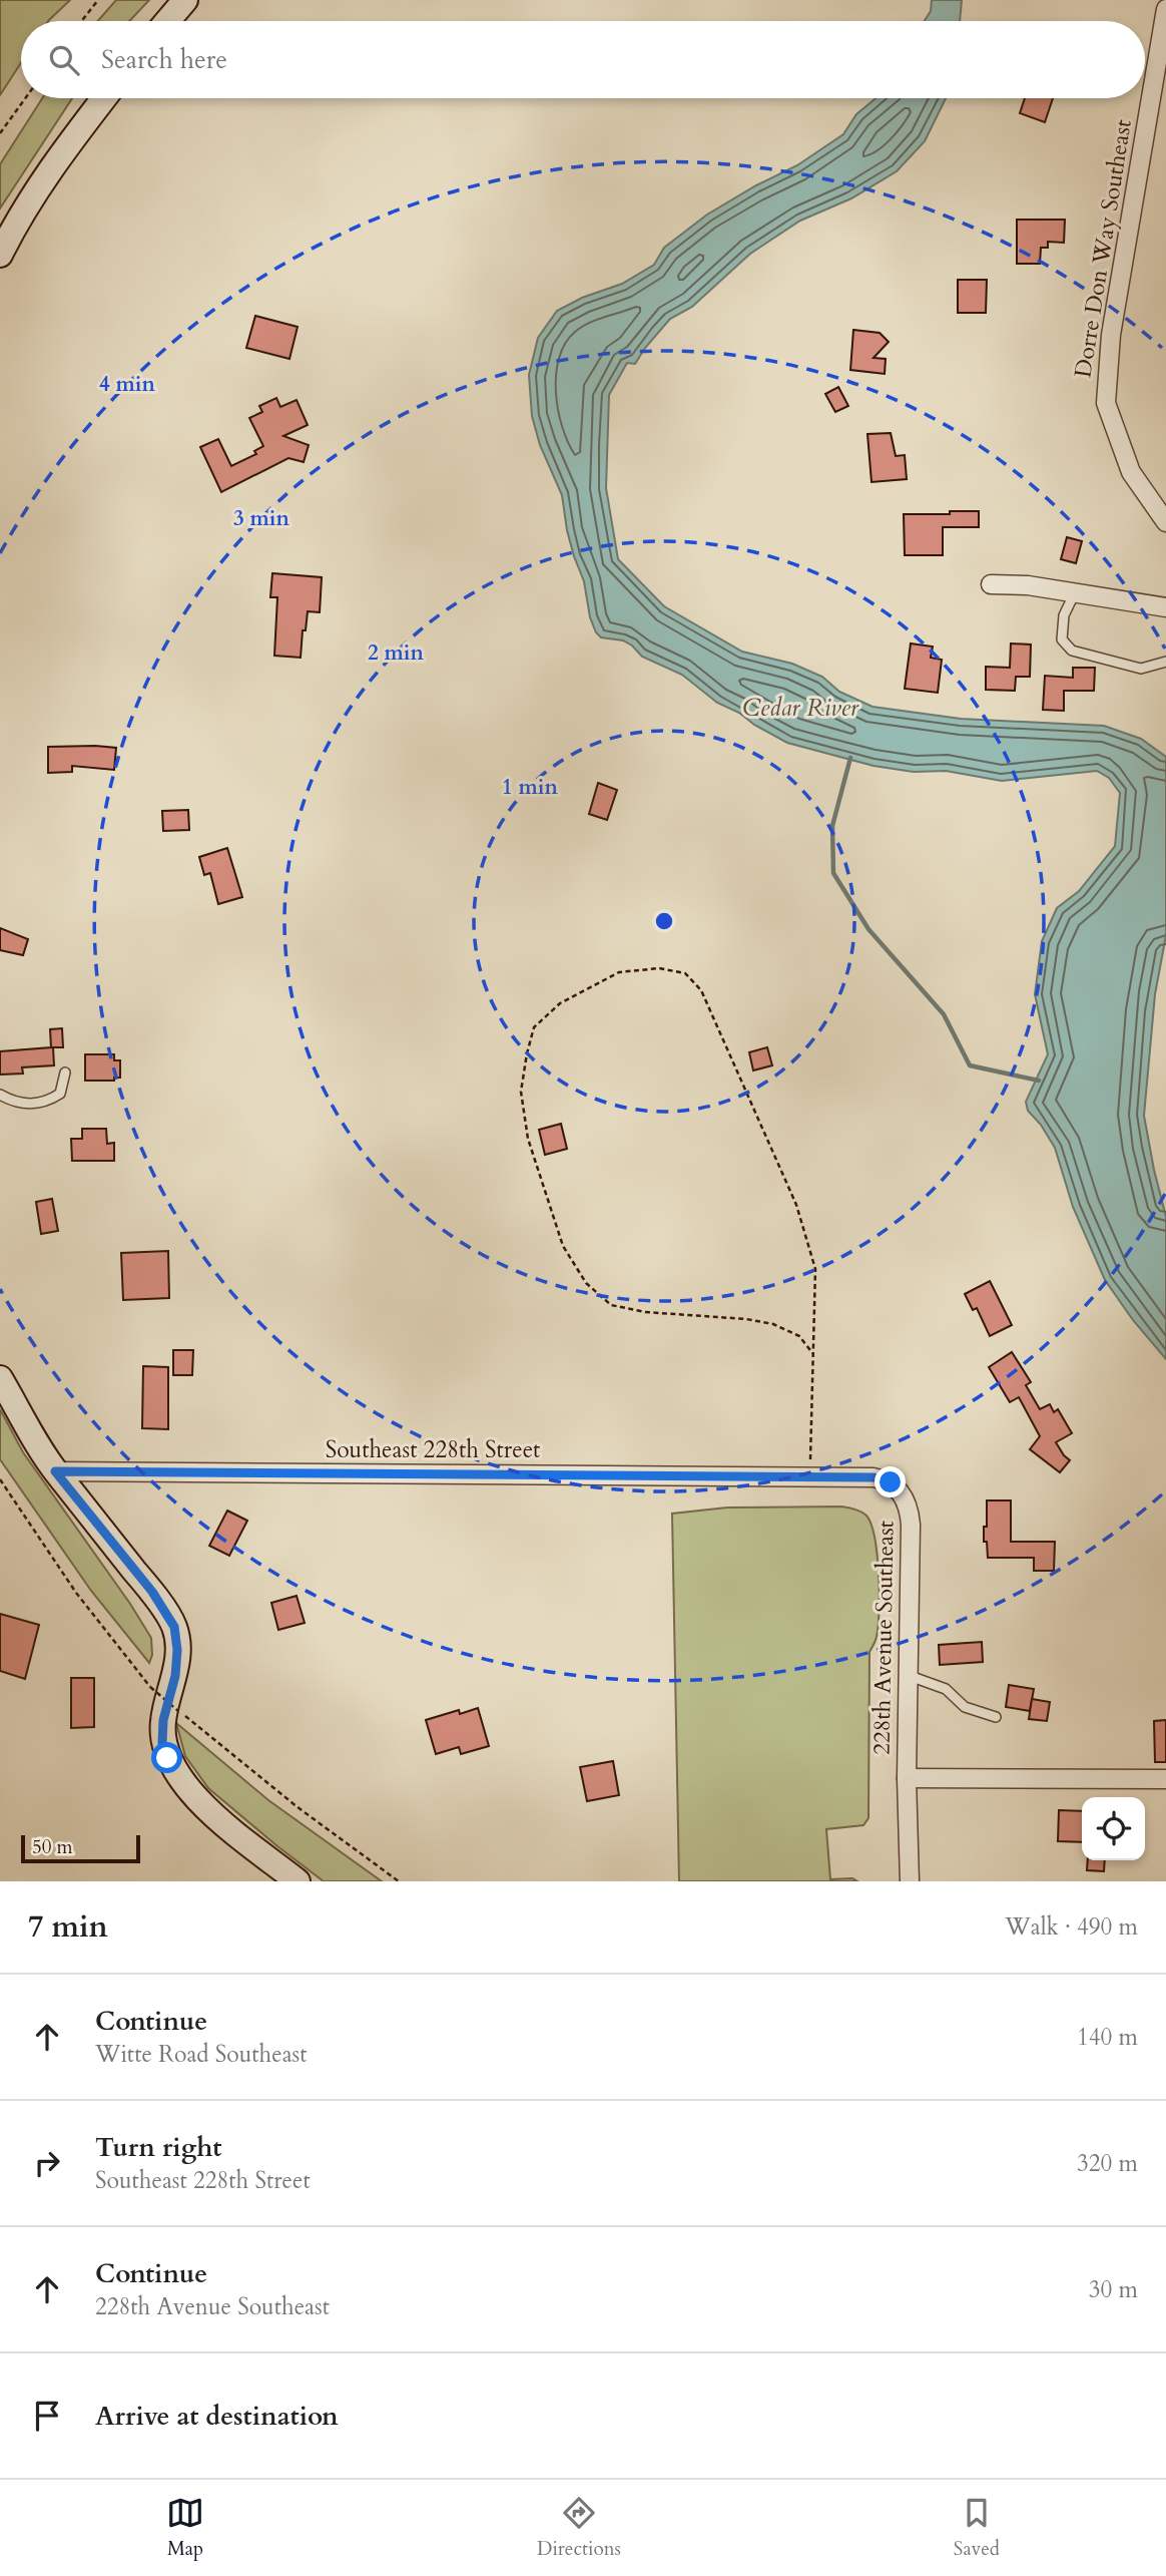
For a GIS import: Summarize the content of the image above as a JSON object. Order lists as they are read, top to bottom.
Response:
{
  "streets": {
    "street": ["Dorre Don Way Southeast", "Southeast 228th Street", "228th Avenue Southeast"]
  },
  "crossings": [
    ["Southeast 228th Street", "228th Avenue Southeast"]
  ],
  "water": ["Cedar River"],
  "scale_bar": "50 m",
  "page": {
    "search": "Search here",
    "scale": "50 m",
    "heading": ["7 min", "Walk · 490 m"],
    "list": [
      ["Continue", "Witte Road Southeast", "140 m"],
      ["Turn right", "Southeast 228th Street", "320 m"],
      ["Continue", "228th Avenue Southeast", "30 m"],
      "Arrive at destination"
    ],
    "nav": ["Map", "Directions", "Saved"]
  },
  "rings": [
    "4 min",
    "3 min",
    "2 min",
    "1 min"
  ]
}
